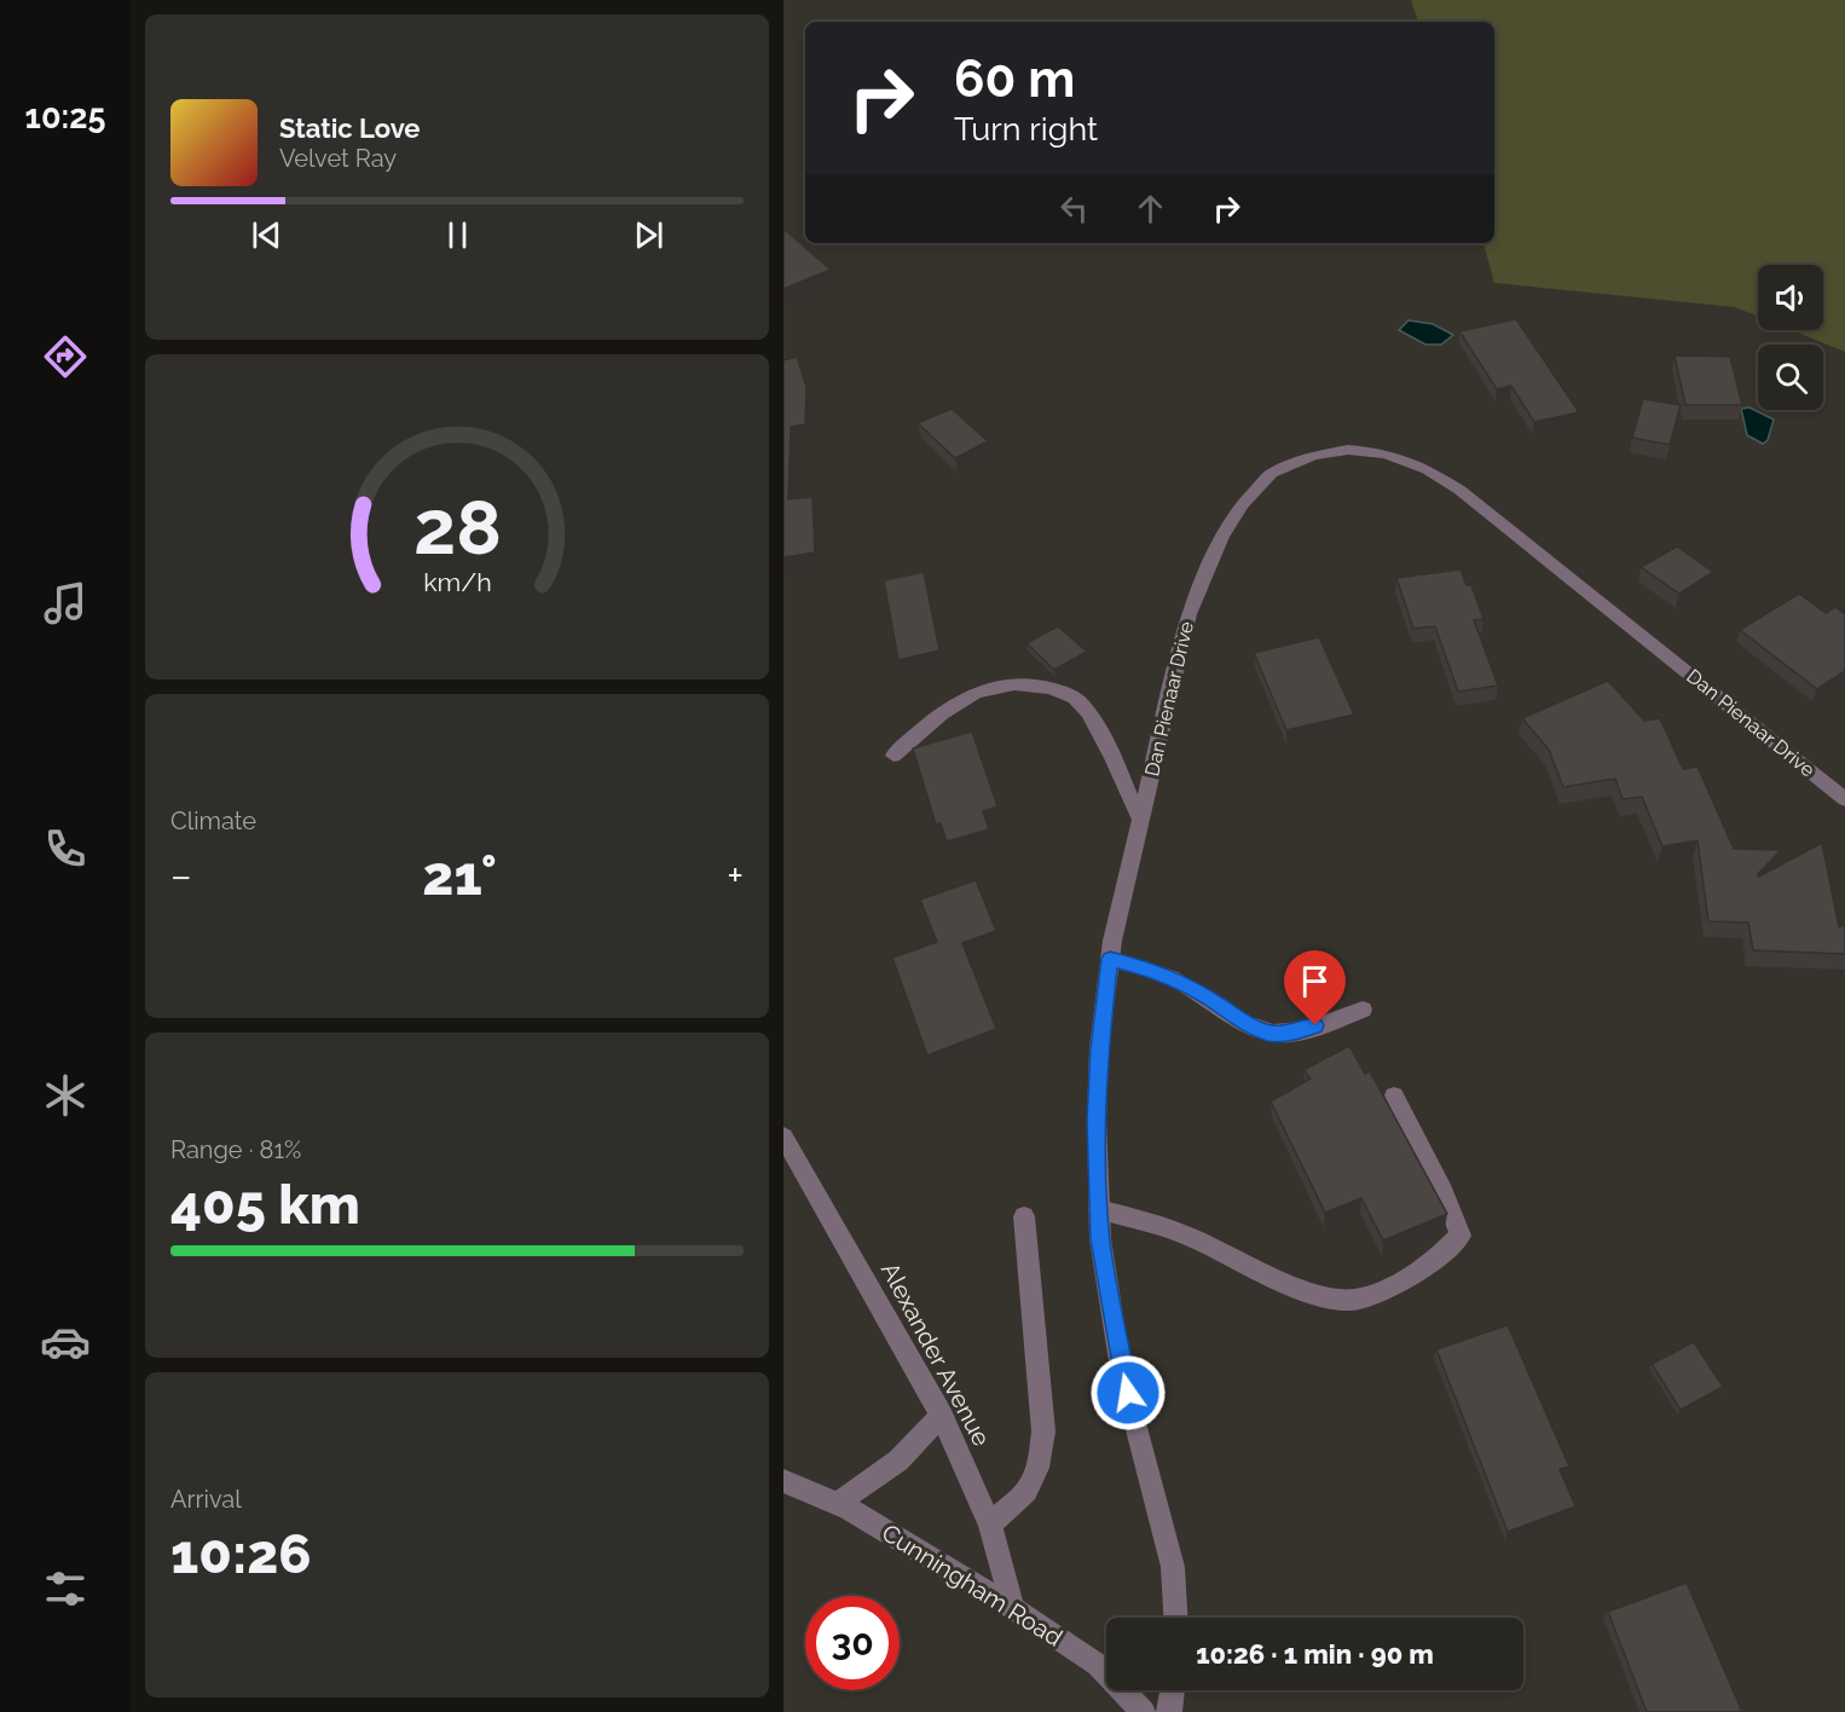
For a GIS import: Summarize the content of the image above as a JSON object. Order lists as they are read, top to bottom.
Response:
{
  "streets": {
    "street": ["Dan Pienaar Drive", "Alexander Avenue", "Cunningham Road"]
  },
  "crossings": [
    ["Alexander Avenue", "Cunningham Road"]
  ],
  "page": {
    "tabs": "10:25",
    "turn": ["60 m", "Turn right"],
    "song": ["Static Love", "Velvet Ray"],
    "tile": [
      "Climate",
      ["Range · 81%", "405 km"],
      ["Arrival", "10:26"]
    ],
    "heat": ["−", "21°", "+"],
    "limit": "30",
    "trip": "10:26 · 1 min · 90 m",
    "gauge": ["28", "km/h"]
  }
}
